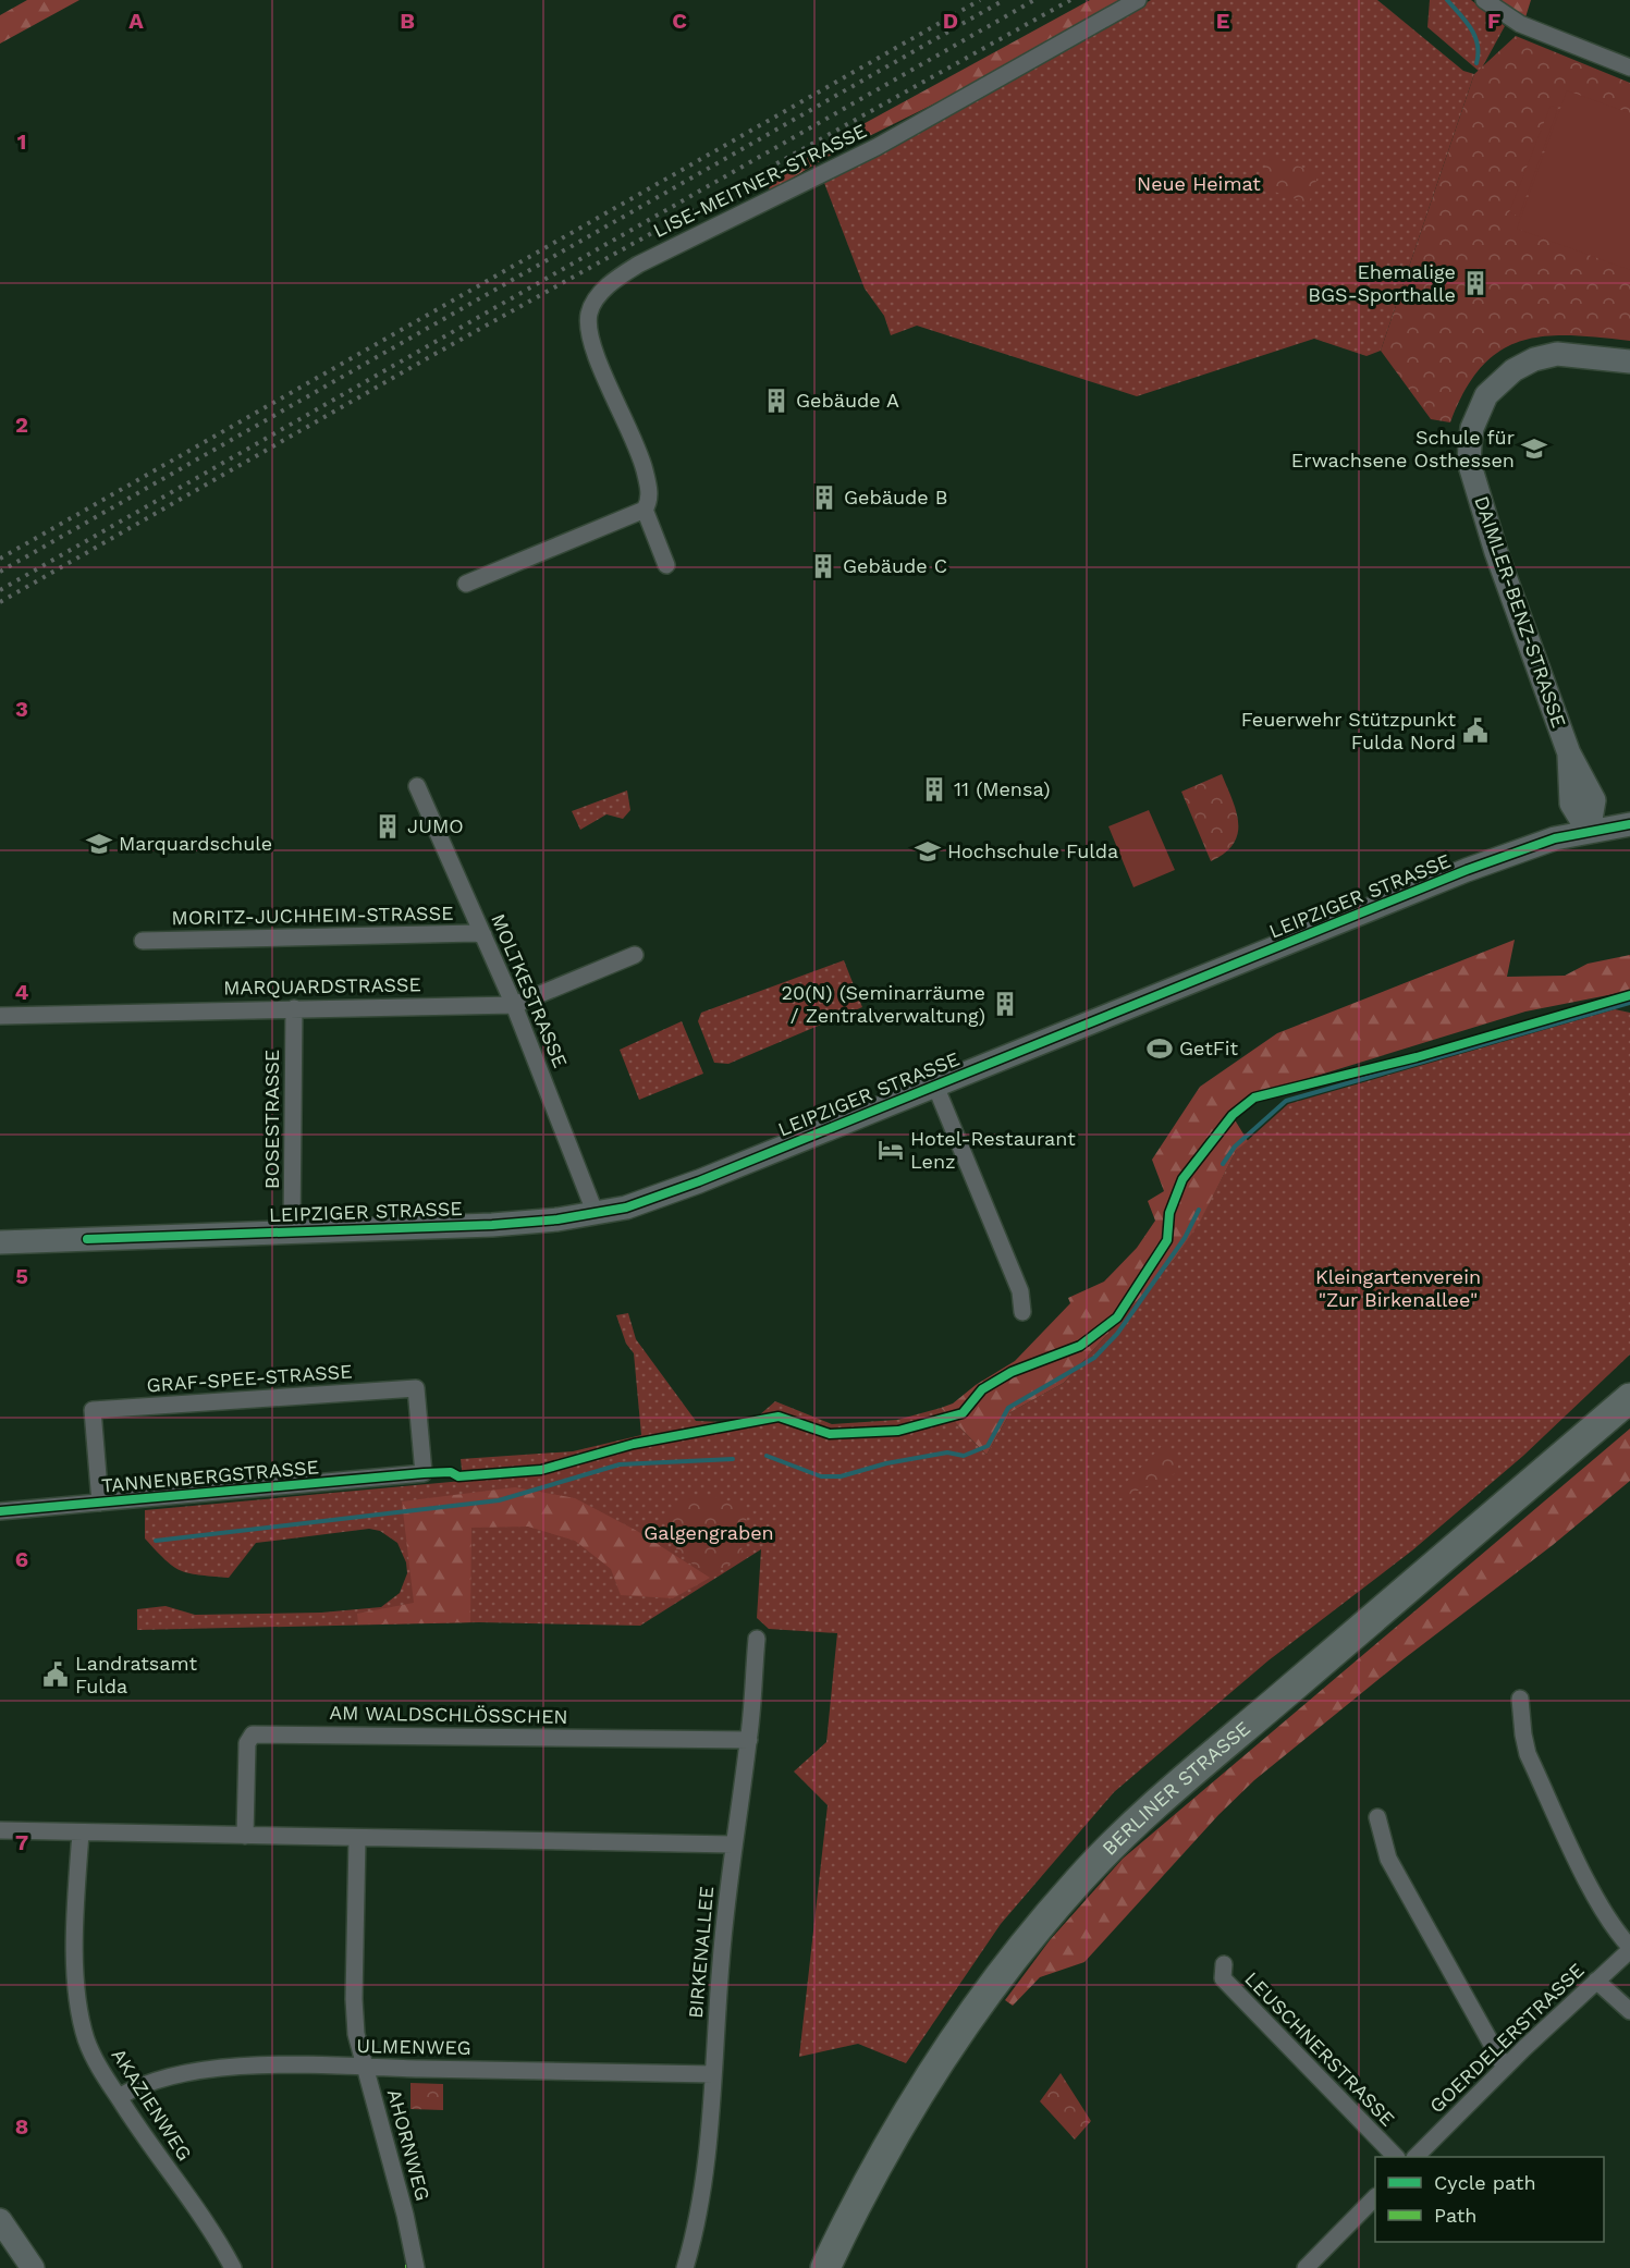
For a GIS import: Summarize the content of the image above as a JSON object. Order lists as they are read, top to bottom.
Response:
{
  "streets": {
    "highway": ["BERLINER STRASSE"],
    "main road": ["DAIMLER-BENZ-STRASSE", "LEIPZIGER STRASSE"],
    "street": [
      "LISE-MEITNER-STRASSE",
      "MORITZ-JUCHHEIM-STRASSE",
      "MARQUARDSTRASSE",
      "MOLTKESTRASSE",
      "BOSESTRASSE",
      "GRAF-SPEE-STRASSE",
      "TANNENBERGSTRASSE",
      "AM WALDSCHLÖSSCHEN",
      "BIRKENALLEE",
      "GOERDELERSTRASSE",
      "ULMENWEG",
      "LEUSCHNERSTRASSE",
      "AKAZIENWEG",
      "AHORNWEG"
    ]
  },
  "crossings": [
    ["DAIMLER-BENZ-STRASSE", "LEIPZIGER STRASSE"],
    ["LEIPZIGER STRASSE", "MOLTKESTRASSE"],
    ["LEIPZIGER STRASSE", "BOSESTRASSE"],
    ["MORITZ-JUCHHEIM-STRASSE", "MOLTKESTRASSE"],
    ["MARQUARDSTRASSE", "MOLTKESTRASSE"],
    ["MARQUARDSTRASSE", "BOSESTRASSE"],
    ["GRAF-SPEE-STRASSE", "TANNENBERGSTRASSE"],
    ["AM WALDSCHLÖSSCHEN", "BIRKENALLEE"],
    ["BIRKENALLEE", "ULMENWEG"],
    ["ULMENWEG", "AKAZIENWEG"],
    ["ULMENWEG", "AHORNWEG"]
  ],
  "parks": ["Neue Heimat", "Kleingartenverein \"Zur Birkenallee\"", "Galgengraben"],
  "places": {
    "building": [
      "Ehemalige BGS-Sporthalle",
      "Gebäude A",
      "Gebäude B",
      "Gebäude C",
      "11 (Mensa)",
      "JUMO",
      "20(N) (Seminarräume / Zentralverwaltung)"
    ],
    "school or university": ["Schule für Erwachsene Osthessen", "Marquardschule", "Hochschule Fulda"],
    "public building": ["Feuerwehr Stützpunkt Fulda Nord", "Landratsamt Fulda"],
    "sports": ["GetFit"],
    "hotel": ["Hotel-Restaurant Lenz"]
  },
  "legend": ["Cycle path", "Path"],
  "grid": {
    "columns": [
      "A",
      "B",
      "C",
      "D",
      "E",
      "F"
    ],
    "rows": [
      "1",
      "2",
      "3",
      "4",
      "5",
      "6",
      "7",
      "8"
    ]
  }
}
